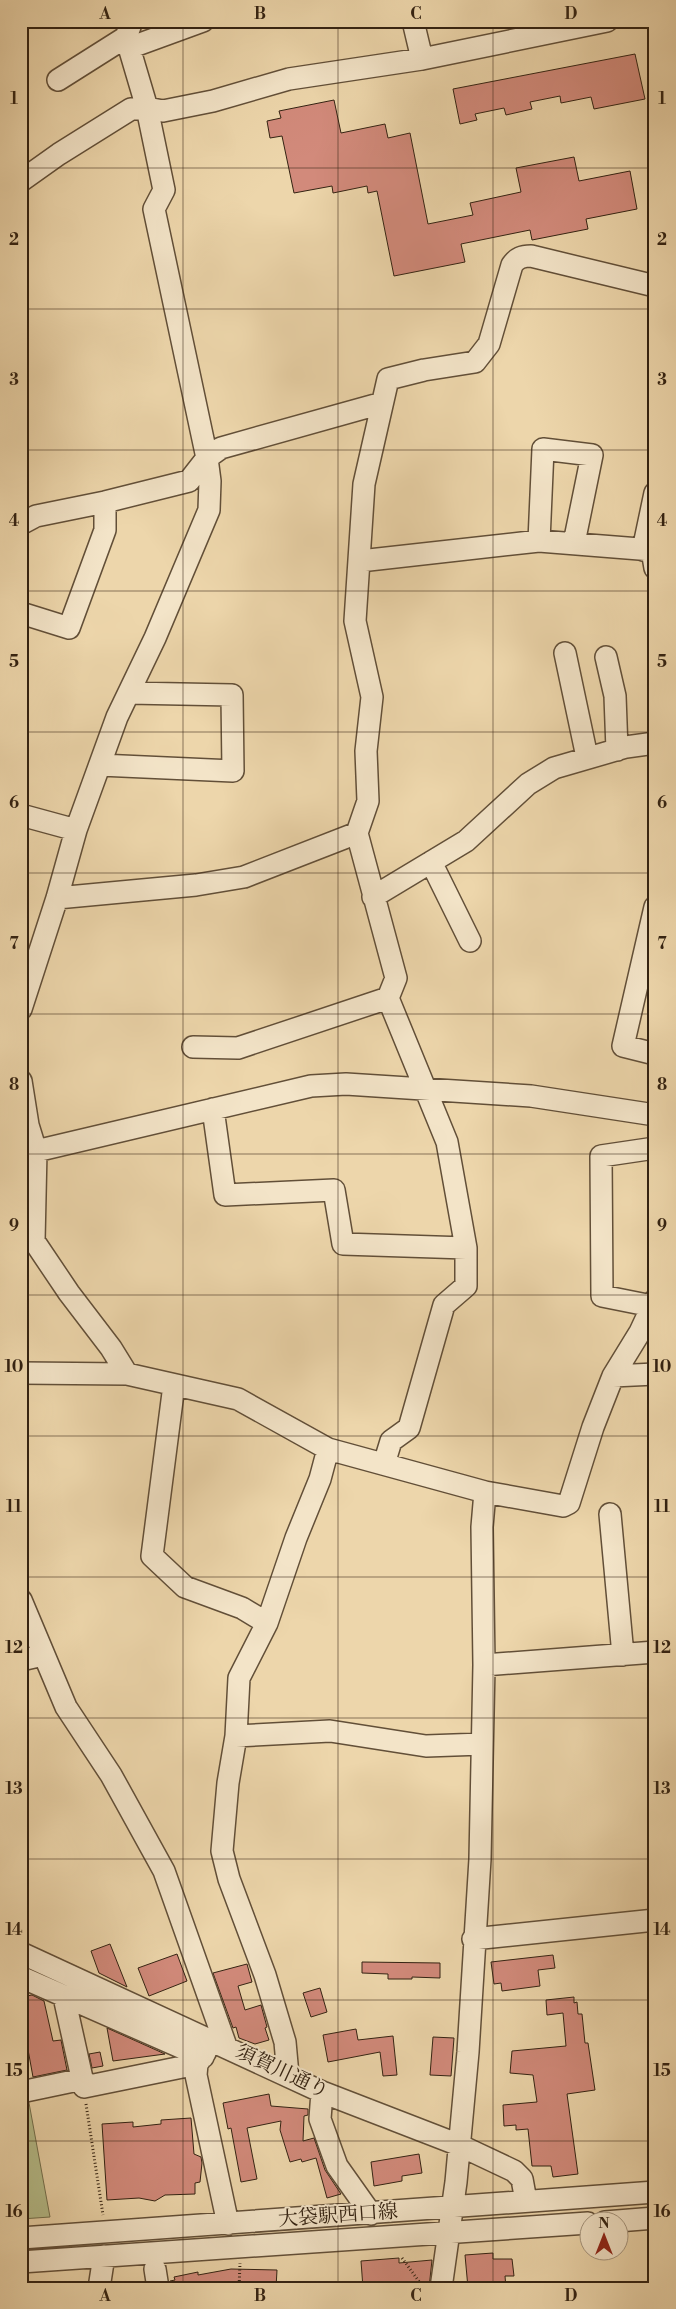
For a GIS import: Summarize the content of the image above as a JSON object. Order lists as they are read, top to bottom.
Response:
{
  "streets": {
    "street": ["須賀川通り", "大袋駅西口線"]
  },
  "crossings": [
    ["須賀川通り", "大袋駅西口線"]
  ],
  "north": "top",
  "grid": {
    "columns": [
      "A",
      "B",
      "C",
      "D"
    ],
    "rows": [
      "1",
      "2",
      "3",
      "4",
      "5",
      "6",
      "7",
      "8",
      "9",
      "10",
      "11",
      "12",
      "13",
      "14",
      "15",
      "16"
    ]
  }
}
